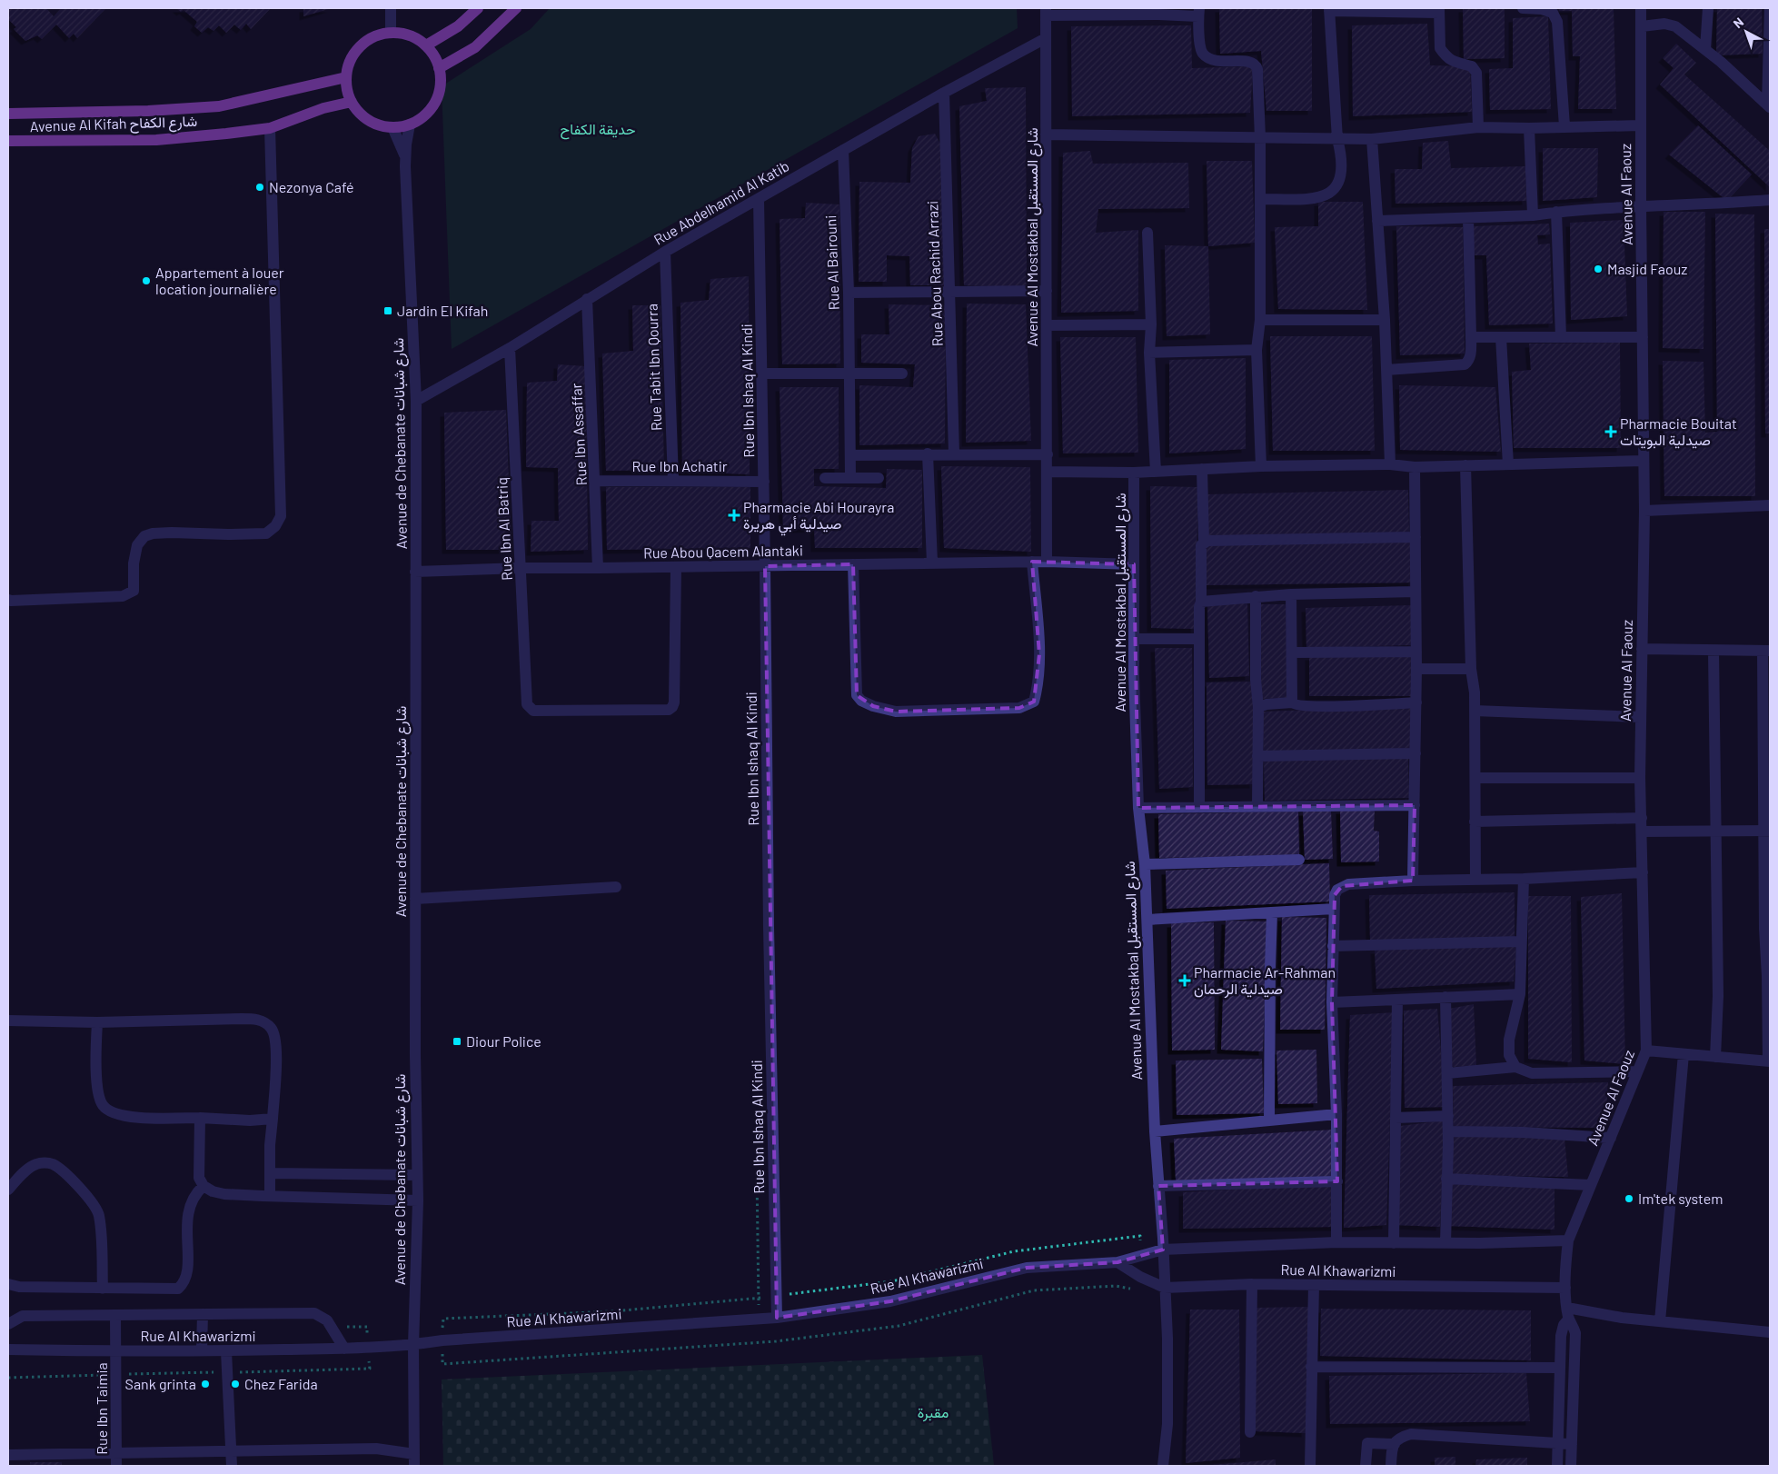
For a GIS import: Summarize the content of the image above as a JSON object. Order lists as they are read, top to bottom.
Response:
{
  "streets": {
    "main road": ["Avenue Al Kifah شارع الكفاح"],
    "street": [
      "Avenue Al Faouz",
      "Rue Abdelhamid Al Katib",
      "Avenue Al Mostakbal شارع المستقبل",
      "Rue Al Bairouni",
      "Rue Abou Rachid Arrazi",
      "Rue Tabit Ibn Qourra",
      "Rue Ibn Ishaq Al Kindi",
      "Rue Ibn Assaffar",
      "Avenue de Chebanate شارع شبانات",
      "Rue Ibn Achatir",
      "Rue Ibn Al Batriq",
      "Rue Abou Qacem Alantaki",
      "Rue Al Khawarizmi",
      "Rue Ibn Taimia"
    ]
  },
  "crossings": [
    ["Avenue Al Kifah شارع الكفاح", "Avenue de Chebanate شارع شبانات"],
    ["Avenue Al Faouz", "Rue Al Khawarizmi"],
    ["Rue Abdelhamid Al Katib", "Avenue Al Mostakbal شارع المستقبل"],
    ["Rue Abdelhamid Al Katib", "Rue Al Bairouni"],
    ["Rue Abdelhamid Al Katib", "Rue Abou Rachid Arrazi"],
    ["Rue Abdelhamid Al Katib", "Rue Tabit Ibn Qourra"],
    ["Rue Abdelhamid Al Katib", "Rue Ibn Ishaq Al Kindi"],
    ["Rue Abdelhamid Al Katib", "Rue Ibn Assaffar"],
    ["Rue Abdelhamid Al Katib", "Avenue de Chebanate شارع شبانات"],
    ["Rue Abdelhamid Al Katib", "Rue Ibn Al Batriq"],
    ["Avenue Al Mostakbal شارع المستقبل", "Rue Al Khawarizmi"],
    ["Rue Tabit Ibn Qourra", "Rue Ibn Achatir"],
    ["Rue Ibn Ishaq Al Kindi", "Rue Ibn Achatir"],
    ["Rue Ibn Ishaq Al Kindi", "Rue Abou Qacem Alantaki"],
    ["Rue Ibn Ishaq Al Kindi", "Rue Al Khawarizmi"],
    ["Rue Ibn Assaffar", "Rue Ibn Achatir"],
    ["Rue Ibn Assaffar", "Rue Abou Qacem Alantaki"],
    ["Avenue de Chebanate شارع شبانات", "Rue Abou Qacem Alantaki"],
    ["Avenue de Chebanate شارع شبانات", "Rue Al Khawarizmi"],
    ["Rue Ibn Al Batriq", "Rue Abou Qacem Alantaki"],
    ["Rue Al Khawarizmi", "Rue Ibn Taimia"]
  ],
  "parks": ["حديقة الكفاح", "مقبرة"],
  "places": {
    "other": [
      "Nezonya Café",
      "Masjid Faouz",
      "Appartement à louer location journalière",
      "Im'tek system",
      "Sank grinta",
      "Chez Farida"
    ],
    "transit": ["Jardin El Kifah", "Diour Police"],
    "health": ["Pharmacie Bouitat صيدلية البويتات", "Pharmacie Abi Hourayra صيدلية أبي هريرة", "Pharmacie Ar-Rahman صيدلية الرحمان"]
  },
  "north": "top left"
}
